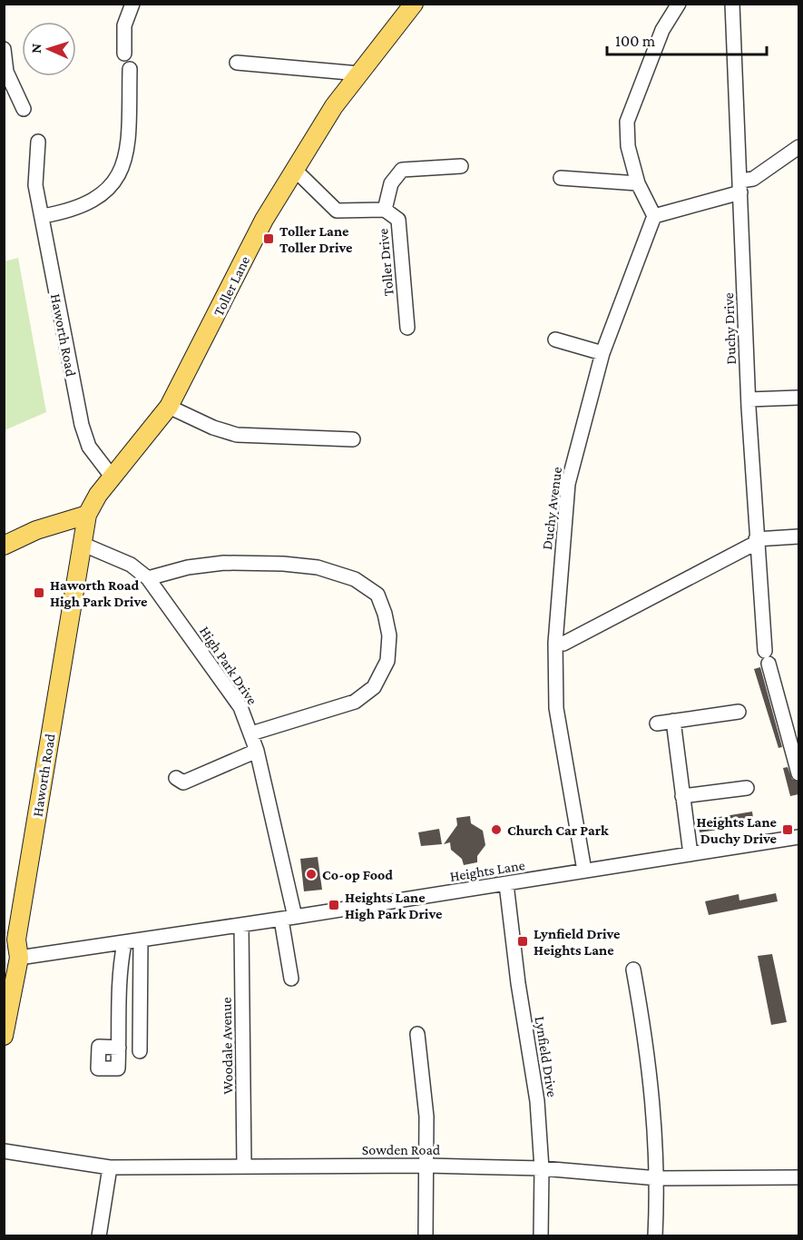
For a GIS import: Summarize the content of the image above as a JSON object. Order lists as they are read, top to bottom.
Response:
{
  "streets": {
    "main road": ["Toller Lane", "Haworth Road"],
    "street": [
      "Toller Drive",
      "Duchy Drive",
      "Duchy Avenue",
      "High Park Drive",
      "Heights Lane",
      "Woodale Avenue",
      "Lynfield Drive",
      "Sowden Road"
    ]
  },
  "crossings": [
    ["Toller Drive", "Toller Lane"],
    ["Toller Lane", "Haworth Road"],
    ["Haworth Road", "High Park Drive"],
    ["Haworth Road", "Heights Lane"],
    ["Duchy Avenue", "Heights Lane"],
    ["High Park Drive", "Heights Lane"],
    ["Heights Lane", "Woodale Avenue"],
    ["Heights Lane", "Lynfield Drive"],
    ["Woodale Avenue", "Sowden Road"],
    ["Lynfield Drive", "Sowden Road"]
  ],
  "places": {
    "transit": [
      "Toller Lane Toller Drive",
      "Haworth Road High Park Drive",
      "Heights Lane Duchy Drive",
      "Heights Lane High Park Drive",
      "Lynfield Drive Heights Lane"
    ],
    "other": ["Church Car Park", "Co-op Food"]
  },
  "scale_bar": "100 m",
  "north": "left"
}
